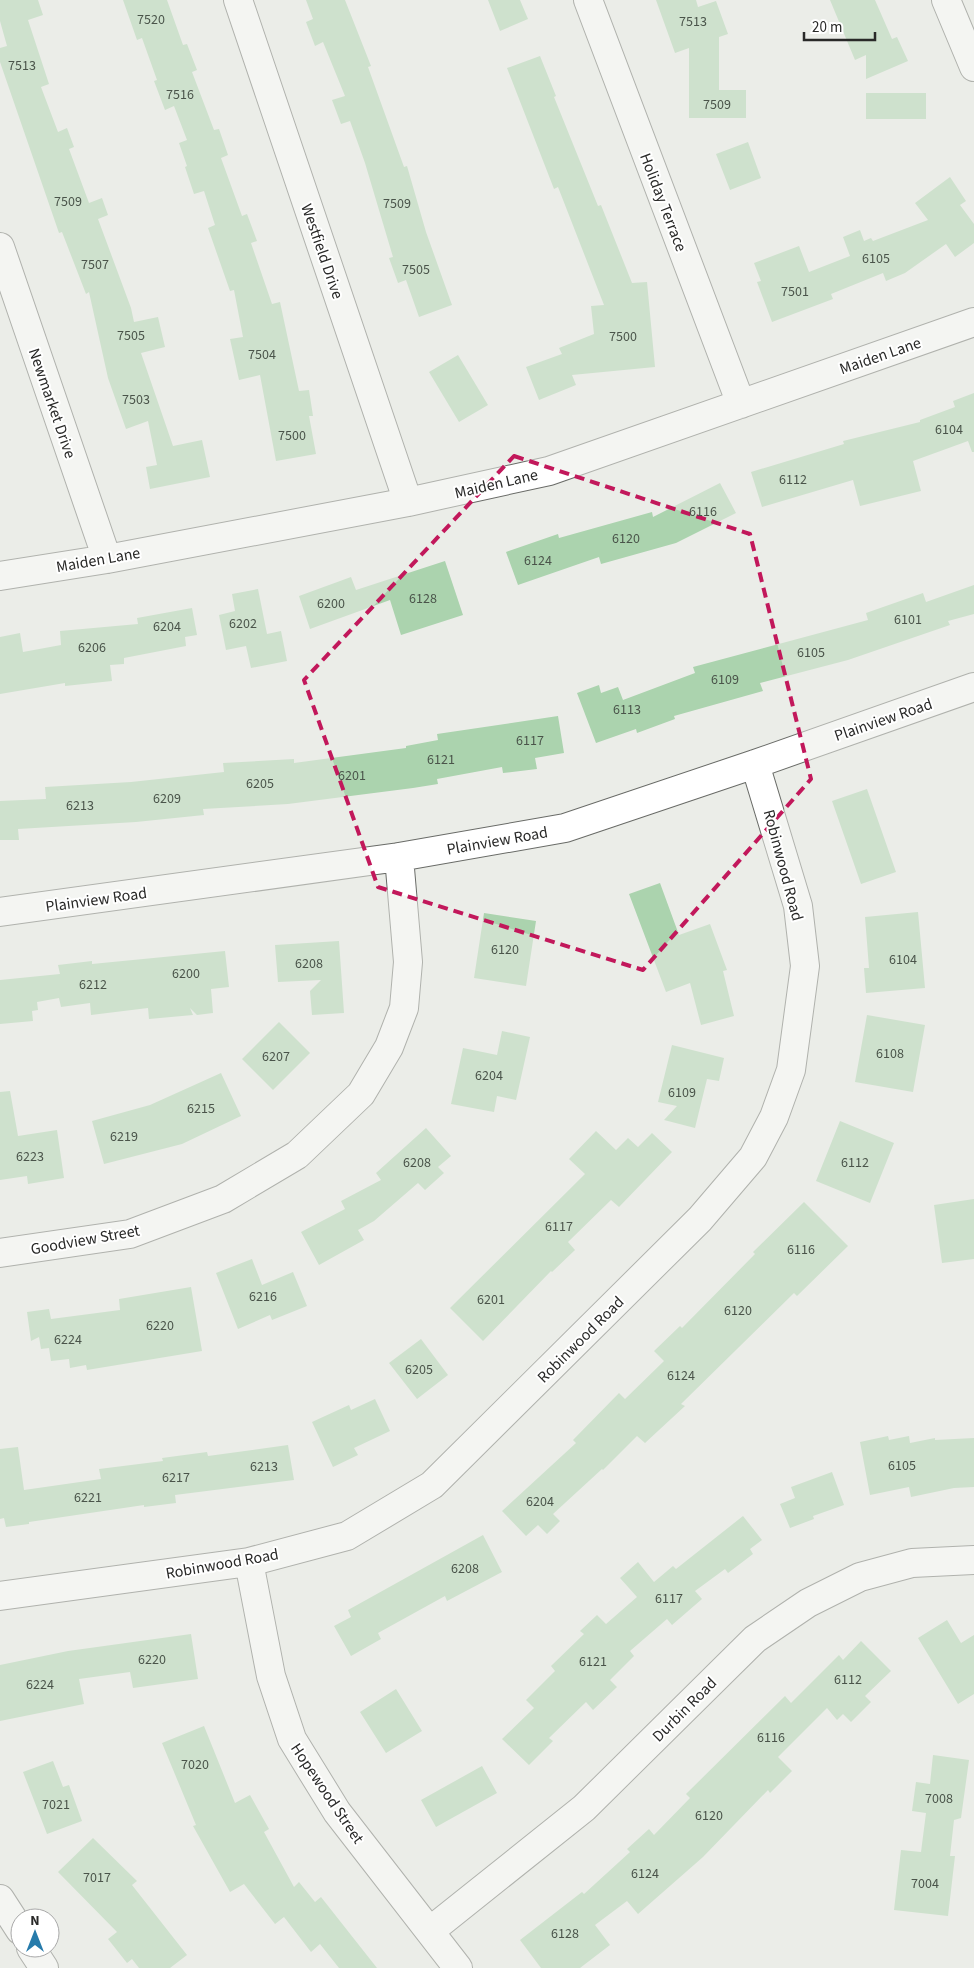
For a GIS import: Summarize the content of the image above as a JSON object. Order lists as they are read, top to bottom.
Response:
{
  "streets": {
    "street": [
      "Holiday Terrace",
      "Westfield Drive",
      "Maiden Lane",
      "Newmarket Drive",
      "Plainview Road",
      "Robinwood Road",
      "Goodview Street",
      "Durbin Road",
      "Hopewood Street"
    ]
  },
  "crossings": [
    ["Holiday Terrace", "Maiden Lane"],
    ["Westfield Drive", "Maiden Lane"],
    ["Maiden Lane", "Newmarket Drive"],
    ["Plainview Road", "Robinwood Road"],
    ["Plainview Road", "Goodview Street"],
    ["Robinwood Road", "Hopewood Street"],
    ["Durbin Road", "Hopewood Street"]
  ],
  "house_numbers": [
    "7520",
    "7513",
    "7513",
    "7516",
    "7509",
    "7509",
    "7509",
    "6105",
    "7507",
    "7505",
    "7501",
    "7505",
    "7500",
    "7504",
    "7503",
    "6104",
    "7500",
    "6112",
    "6116",
    "6120",
    "6124",
    "6128",
    "6200",
    "6101",
    "6202",
    "6204",
    "6206",
    "6105",
    "6109",
    "6113",
    "6117",
    "6121",
    "6201",
    "6205",
    "6209",
    "6213",
    "6120",
    "6104",
    "6208",
    "6200",
    "6212",
    "6108",
    "6207",
    "6204",
    "6109",
    "6215",
    "6219",
    "6223",
    "6208",
    "6112",
    "6117",
    "6116",
    "6216",
    "6201",
    "6120",
    "6220",
    "6224",
    "6205",
    "6124",
    "6105",
    "6213",
    "6217",
    "6221",
    "6204",
    "6208",
    "6117",
    "6220",
    "6121",
    "6112",
    "6224",
    "6116",
    "7020",
    "7008",
    "7021",
    "6120",
    "6124",
    "7017",
    "7004",
    "6128"
  ],
  "scale_bar": "20 m",
  "north": "top"
}
